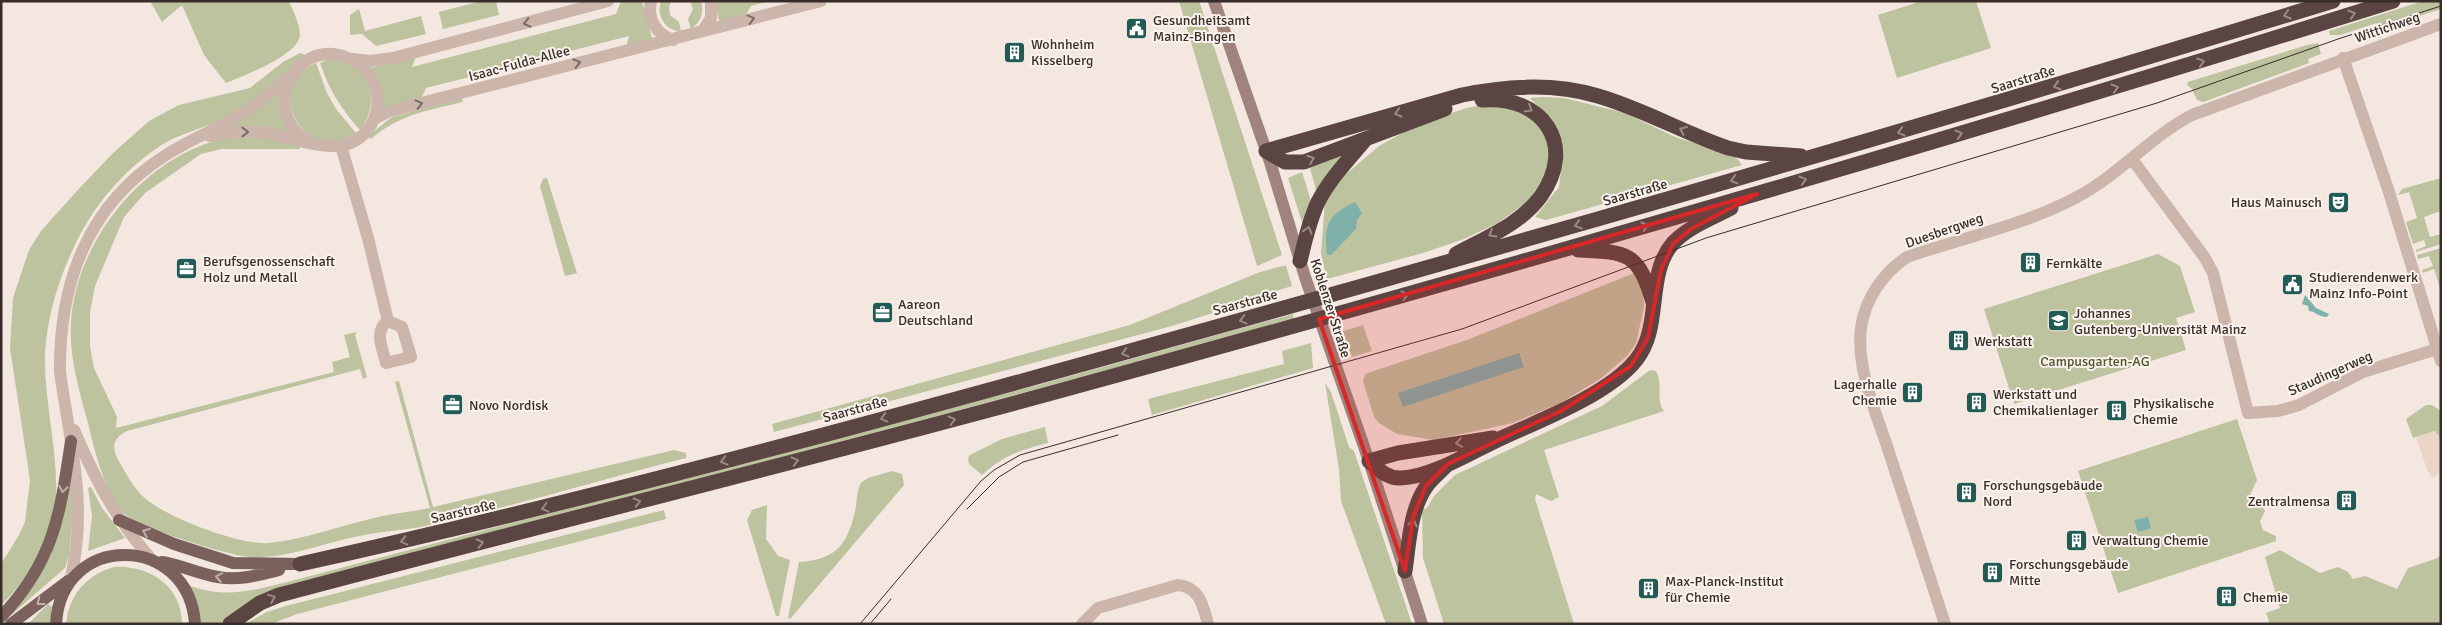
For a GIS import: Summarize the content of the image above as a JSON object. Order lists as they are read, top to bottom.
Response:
{
  "streets": {
    "highway": ["Saarstraße"],
    "main road": ["Koblenzer Straße"],
    "street": [
      "Wittichweg",
      "Isaac-Fulda-Allee",
      "Duesbergweg",
      "Staudingerweg"
    ]
  },
  "crossings": [
    ["Wittichweg", "Duesbergweg"],
    ["Wittichweg", "Staudingerweg"],
    ["Duesbergweg", "Staudingerweg"]
  ],
  "parks": ["Campusgarten-AG"],
  "places": {
    "public building": ["Gesundheitsamt Mainz-Bingen", "Studierendenwerk Mainz Info-Point"],
    "building": [
      "Wohnheim Kisselberg",
      "Fernkälte",
      "Werkstatt",
      "Lagerhalle Chemie",
      "Werkstatt und Chemikalienlager",
      "Physikalische Chemie",
      "Forschungsgebäude Nord",
      "Zentralmensa",
      "Verwaltung Chemie",
      "Forschungsgebäude Mitte",
      "Max-Planck-Institut für Chemie",
      "Chemie"
    ],
    "theatre": ["Haus Mainusch"],
    "office": ["Berufsgenossenschaft Holz und Metall", "Aareon Deutschland", "Novo Nordisk"],
    "school or university": ["Johannes Gutenberg-Universität Mainz"]
  }
}
